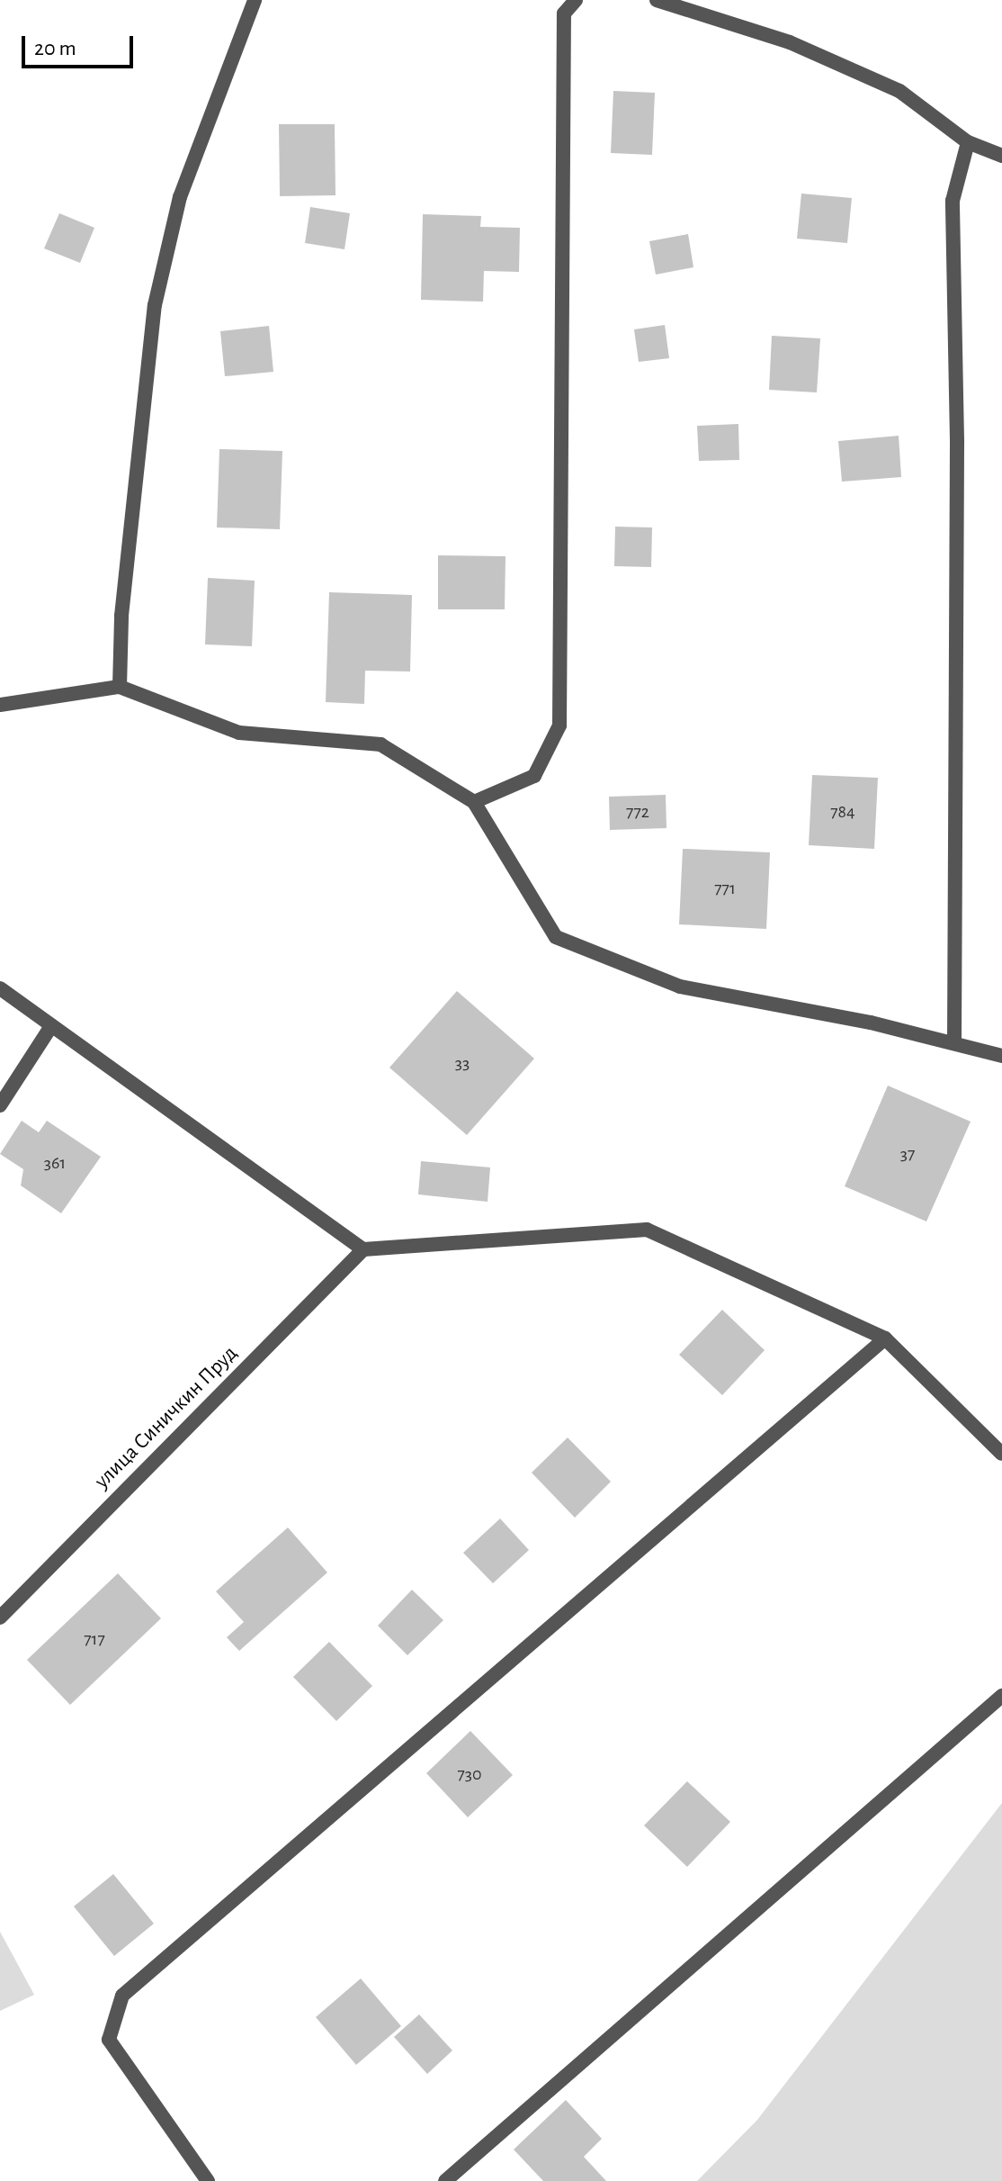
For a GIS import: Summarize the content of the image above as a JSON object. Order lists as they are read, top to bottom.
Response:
{
  "streets": {
    "street": ["улица Синичкин Пруд"]
  },
  "house_numbers": [
    "772",
    "784",
    "771",
    "33",
    "37",
    "361",
    "717",
    "730"
  ],
  "scale_bar": "20 m"
}
